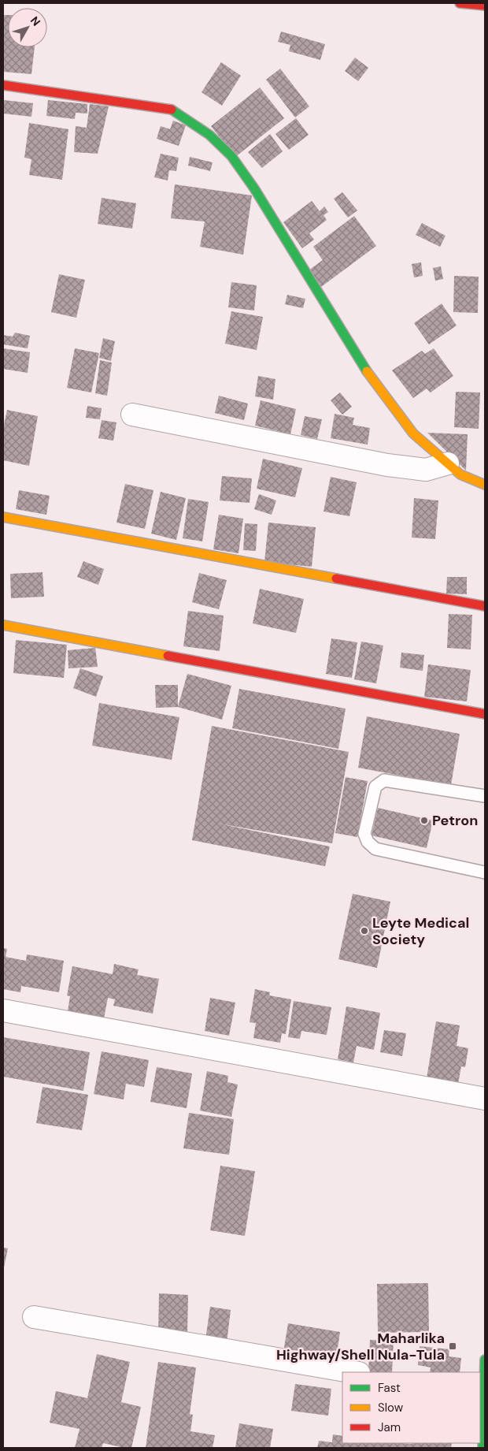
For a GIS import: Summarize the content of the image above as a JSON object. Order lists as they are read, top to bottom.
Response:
{
  "places": {
    "other": ["Petron", "Leyte Medical Society"],
    "transit": ["Maharlika Highway/Shell Nula-Tula"]
  },
  "legend": ["Fast", "Slow", "Jam"],
  "north": "top right"
}
